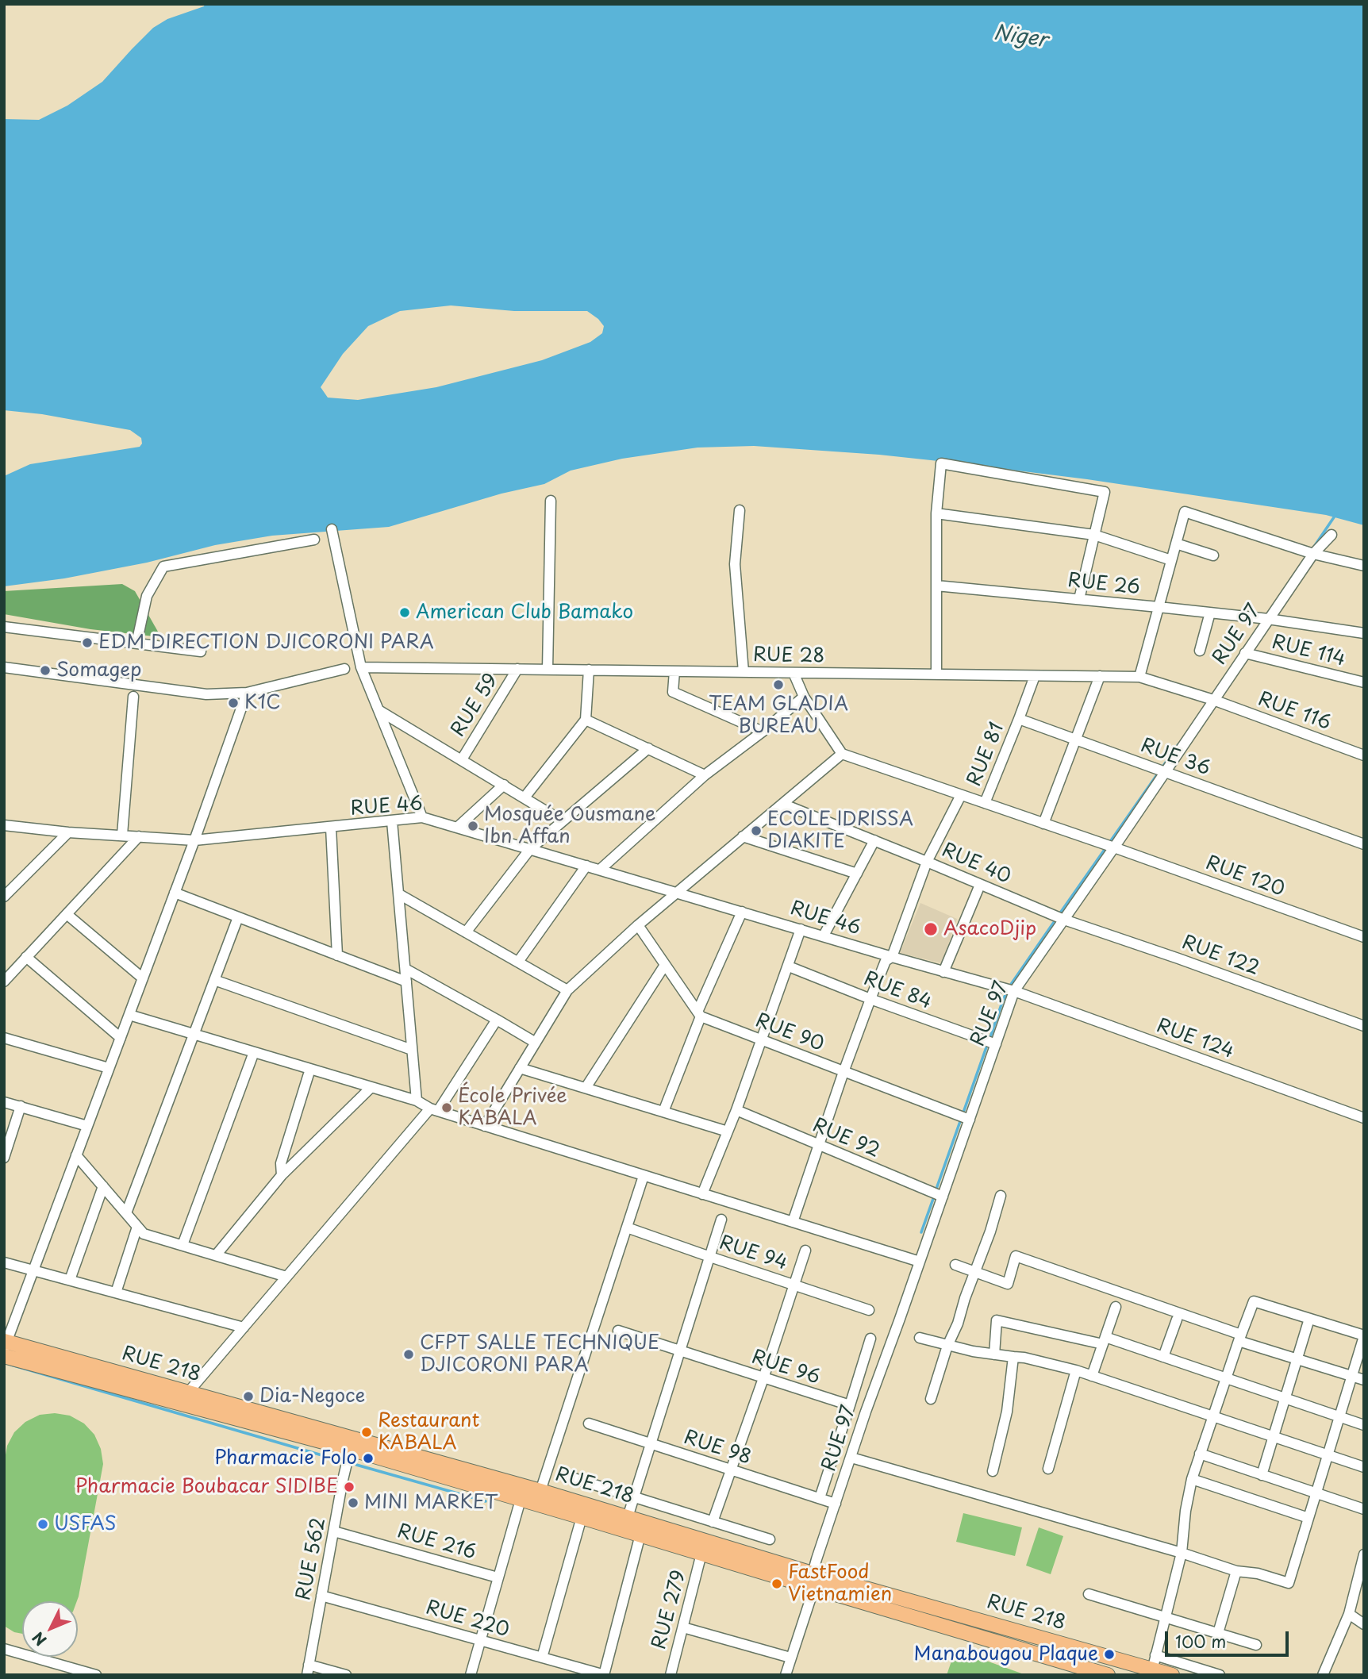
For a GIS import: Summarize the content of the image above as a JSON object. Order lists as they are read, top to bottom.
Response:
{
  "streets": {
    "highway": ["RUE 218"],
    "street": [
      "RUE 26",
      "RUE 97",
      "RUE 114",
      "RUE 28",
      "RUE 59",
      "RUE 116",
      "RUE 81",
      "RUE 36",
      "RUE 46",
      "RUE 40",
      "RUE 120",
      "RUE 122",
      "RUE 84",
      "RUE 90",
      "RUE 124",
      "RUE 92",
      "RUE 94",
      "RUE 96",
      "RUE 98",
      "RUE 216",
      "RUE 562",
      "RUE 279",
      "RUE 220"
    ]
  },
  "crossings": [
    ["RUE 26", "RUE 97"],
    ["RUE 97", "RUE 114"],
    ["RUE 97", "RUE 28"],
    ["RUE 97", "RUE 116"],
    ["RUE 97", "RUE 36"],
    ["RUE 97", "RUE 46"],
    ["RUE 97", "RUE 40"],
    ["RUE 97", "RUE 120"],
    ["RUE 97", "RUE 122"],
    ["RUE 97", "RUE 84"],
    ["RUE 97", "RUE 90"],
    ["RUE 97", "RUE 124"],
    ["RUE 97", "RUE 92"],
    ["RUE 97", "RUE 218"],
    ["RUE 97", "RUE 98"],
    ["RUE 28", "RUE 59"],
    ["RUE 28", "RUE 116"],
    ["RUE 81", "RUE 36"],
    ["RUE 81", "RUE 120"],
    ["RUE 46", "RUE 124"],
    ["RUE 40", "RUE 122"],
    ["RUE 218", "RUE 562"],
    ["RUE 218", "RUE 279"],
    ["RUE 216", "RUE 562"],
    ["RUE 562", "RUE 220"]
  ],
  "water": ["Niger"],
  "places": [
    "American Club Bamako",
    "EDM DIRECTION DJICORONI PARA",
    "Somagep",
    "TEAM GLADIA BUREAU",
    "K1C",
    "Mosquée Ousmane Ibn Affan",
    "ECOLE IDRISSA DIAKITE",
    "AsacoDjip",
    "École Privée KABALA",
    "CFPT SALLE TECHNIQUE DJICORONI PARA",
    "Dia-Negoce",
    "Restaurant KABALA",
    "Pharmacie Folo",
    "Pharmacie Boubacar SIDIBE",
    "MINI MARKET",
    "USFAS",
    "FastFood Vietnamien",
    "Manabougou Plaque"
  ],
  "scale_bar": "100 m",
  "north": "bottom left"
}
